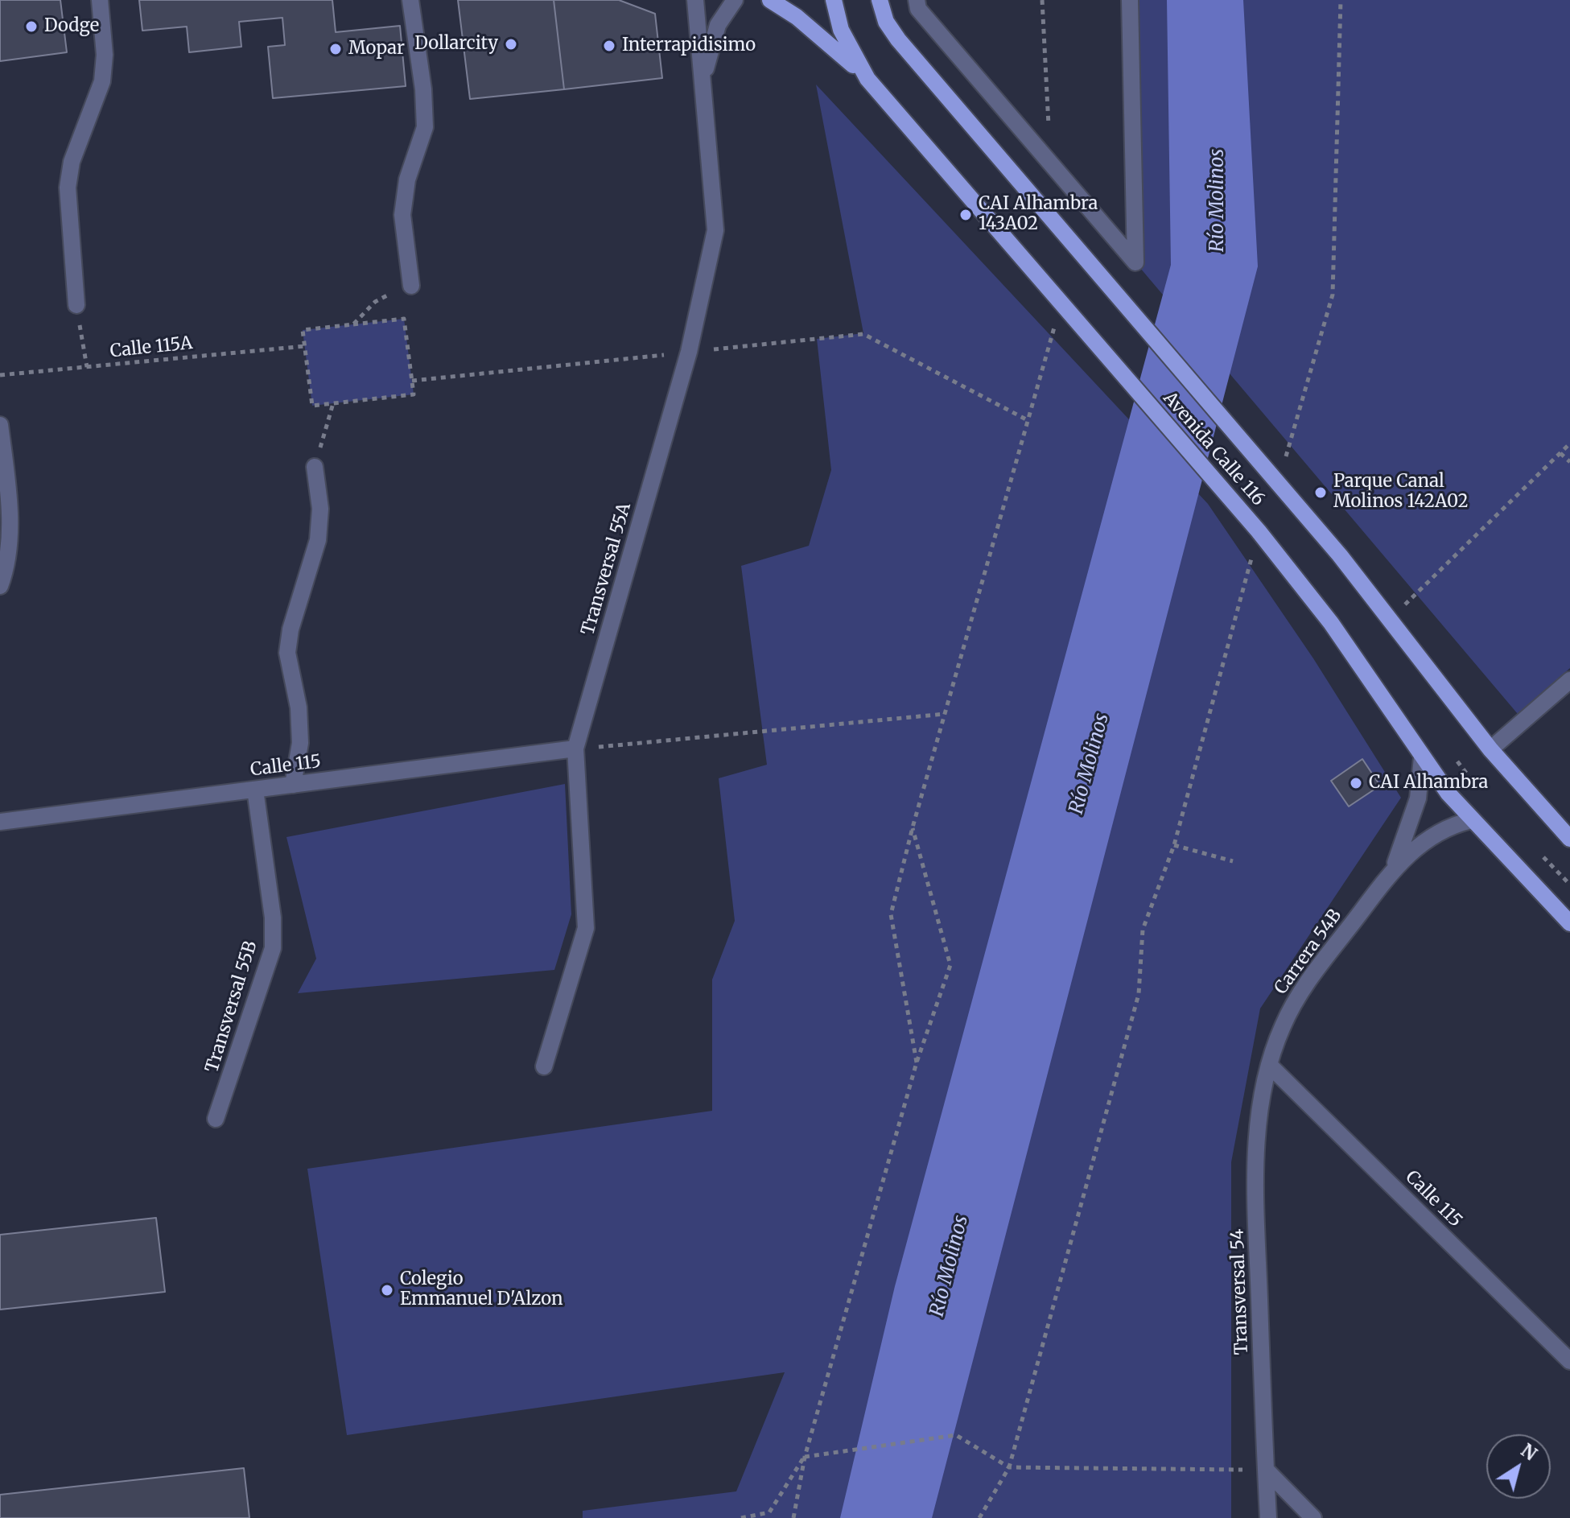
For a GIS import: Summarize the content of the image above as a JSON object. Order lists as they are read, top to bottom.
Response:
{
  "streets": {
    "main road": ["Avenida Calle 116"],
    "street": [
      "Transversal 55A",
      "Calle 115",
      "Carrera 54B",
      "Transversal 55B",
      "Transversal 54"
    ],
    "path": ["Calle 115A"]
  },
  "crossings": [
    ["Avenida Calle 116", "Carrera 54B"],
    ["Transversal 55A", "Calle 115"],
    ["Calle 115", "Carrera 54B"],
    ["Calle 115", "Transversal 55B"],
    ["Calle 115", "Transversal 54"],
    ["Carrera 54B", "Transversal 54"]
  ],
  "water": ["Río Molinos"],
  "places": [
    "Dodge",
    "Dollarcity",
    "Interrapidisimo",
    "Mopar",
    "CAI Alhambra 143A02",
    "Parque Canal Molinos 142A02",
    "CAI Alhambra",
    "Colegio Emmanuel D'Alzon"
  ],
  "north": "top right"
}
